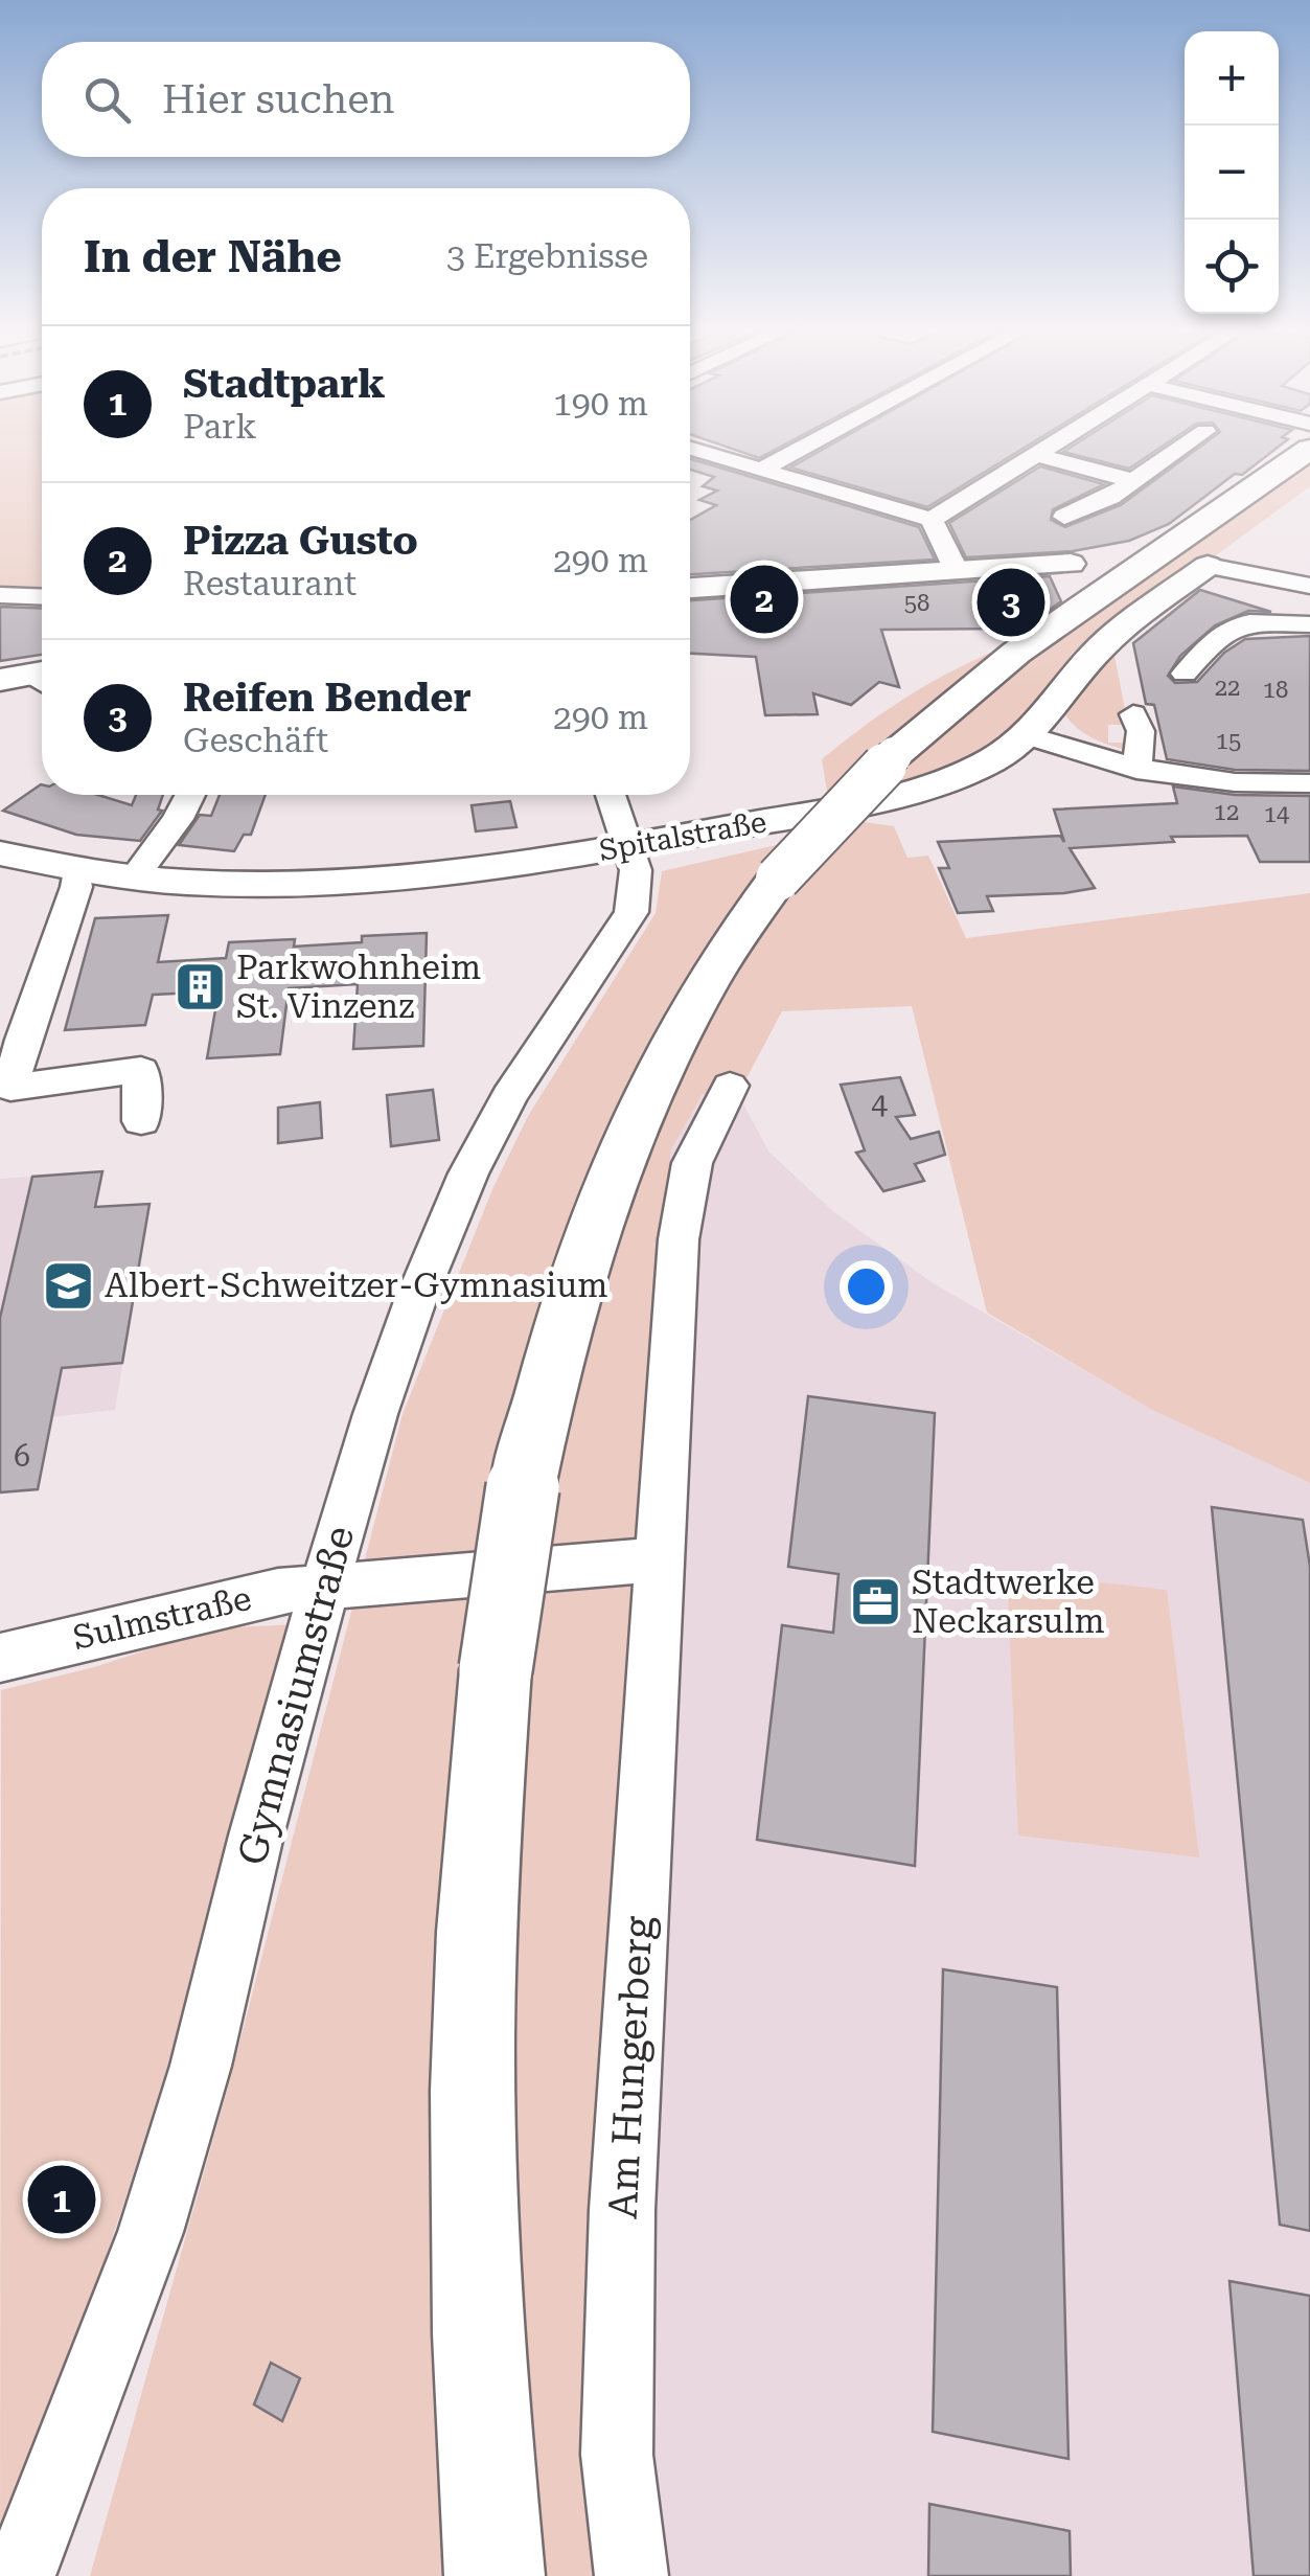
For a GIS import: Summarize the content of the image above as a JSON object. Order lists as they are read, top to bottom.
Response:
{
  "streets": {
    "main road": ["Spitalstraße"],
    "street": ["Sulmstraße", "Gymnasiumstraße", "Am Hungerberg"]
  },
  "crossings": [
    ["Spitalstraße", "Gymnasiumstraße"],
    ["Sulmstraße", "Gymnasiumstraße"]
  ],
  "places": {
    "building": ["Parkwohnheim St. Vinzenz"],
    "school or university": ["Albert-Schweitzer-Gymnasium"],
    "office": ["Stadtwerke Neckarsulm"]
  },
  "house_numbers": [
    "58",
    "22",
    "18",
    "15",
    "12",
    "14",
    "4",
    "6"
  ],
  "page": {
    "map_buttons": ["+", "−"],
    "search": "Hier suchen",
    "heading": ["In der Nähe", "3 Ergebnisse"],
    "list": [
      {
        "mark": "1",
        "name": "Stadtpark",
        "note": "Park",
        "value": "190 m"
      },
      {
        "mark": "2",
        "name": "Pizza Gusto",
        "note": "Restaurant",
        "value": "290 m"
      },
      {
        "mark": "3",
        "name": "Reifen Bender",
        "note": "Geschäft",
        "value": "290 m"
      }
    ],
    "pins": ["2", "3", "1"]
  }
}
